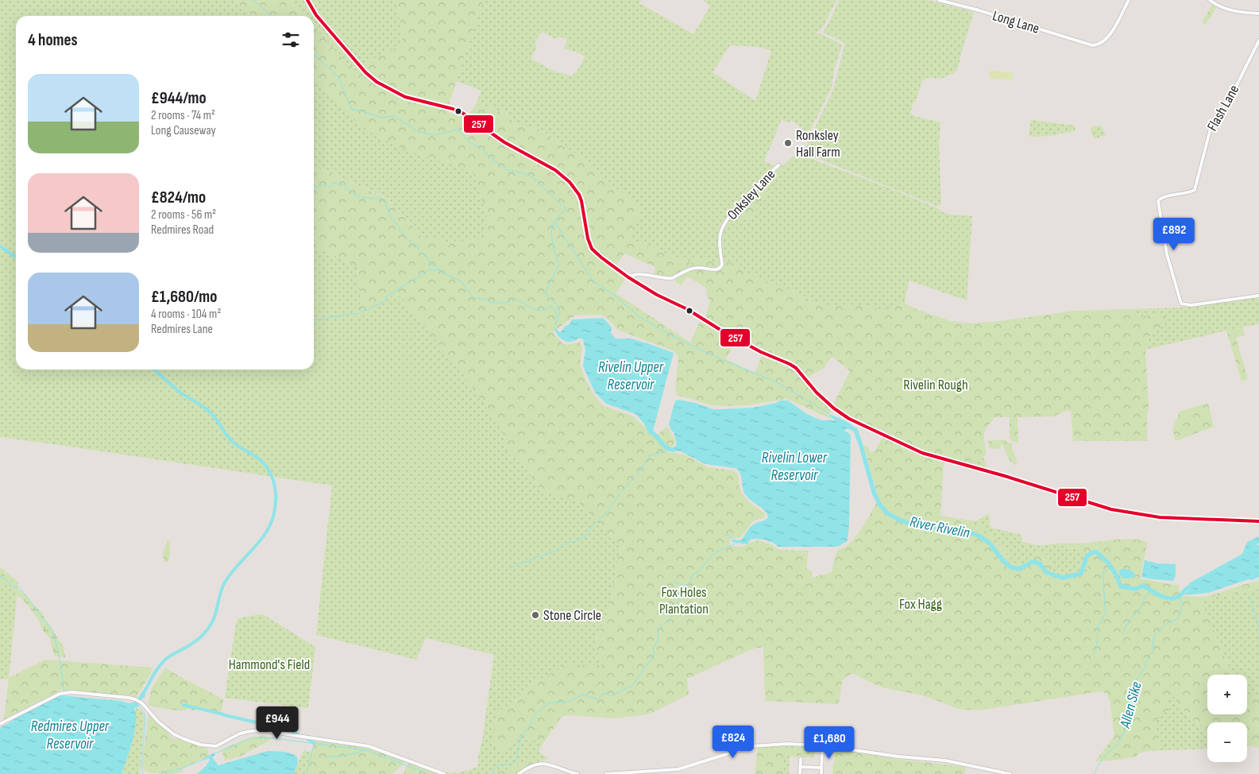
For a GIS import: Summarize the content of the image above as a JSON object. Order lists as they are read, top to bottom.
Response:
{
  "streets": {
    "street": ["Long Lane", "Flash Lane", "Onksley Lane"]
  },
  "water": [
    "Rivelin Upper Reservoir",
    "Rivelin Lower Reservoir",
    "River Rivelin",
    "Allen Sike",
    "Redmires Upper Reservoir"
  ],
  "parks": [
    "Rivelin Rough",
    "Fox Holes Plantation",
    "Fox Hagg",
    "Hammond's Field"
  ],
  "places": ["Ronksley Hall Farm", "Stone Circle"],
  "lines": ["transit line 257"],
  "page": {
    "heading": "4 homes",
    "list": [
      {
        "name": "£944/mo",
        "note": "2 rooms · 74 m² · Long Causeway"
      },
      {
        "name": "£824/mo",
        "note": "2 rooms · 56 m² · Redmires Road"
      },
      {
        "name": "£1,680/mo",
        "note": "4 rooms · 104 m² · Redmires Lane"
      }
    ],
    "price": [
      "£892",
      "£944",
      "£824",
      "£1,680"
    ],
    "map_buttons": ["+", "−"]
  }
}
